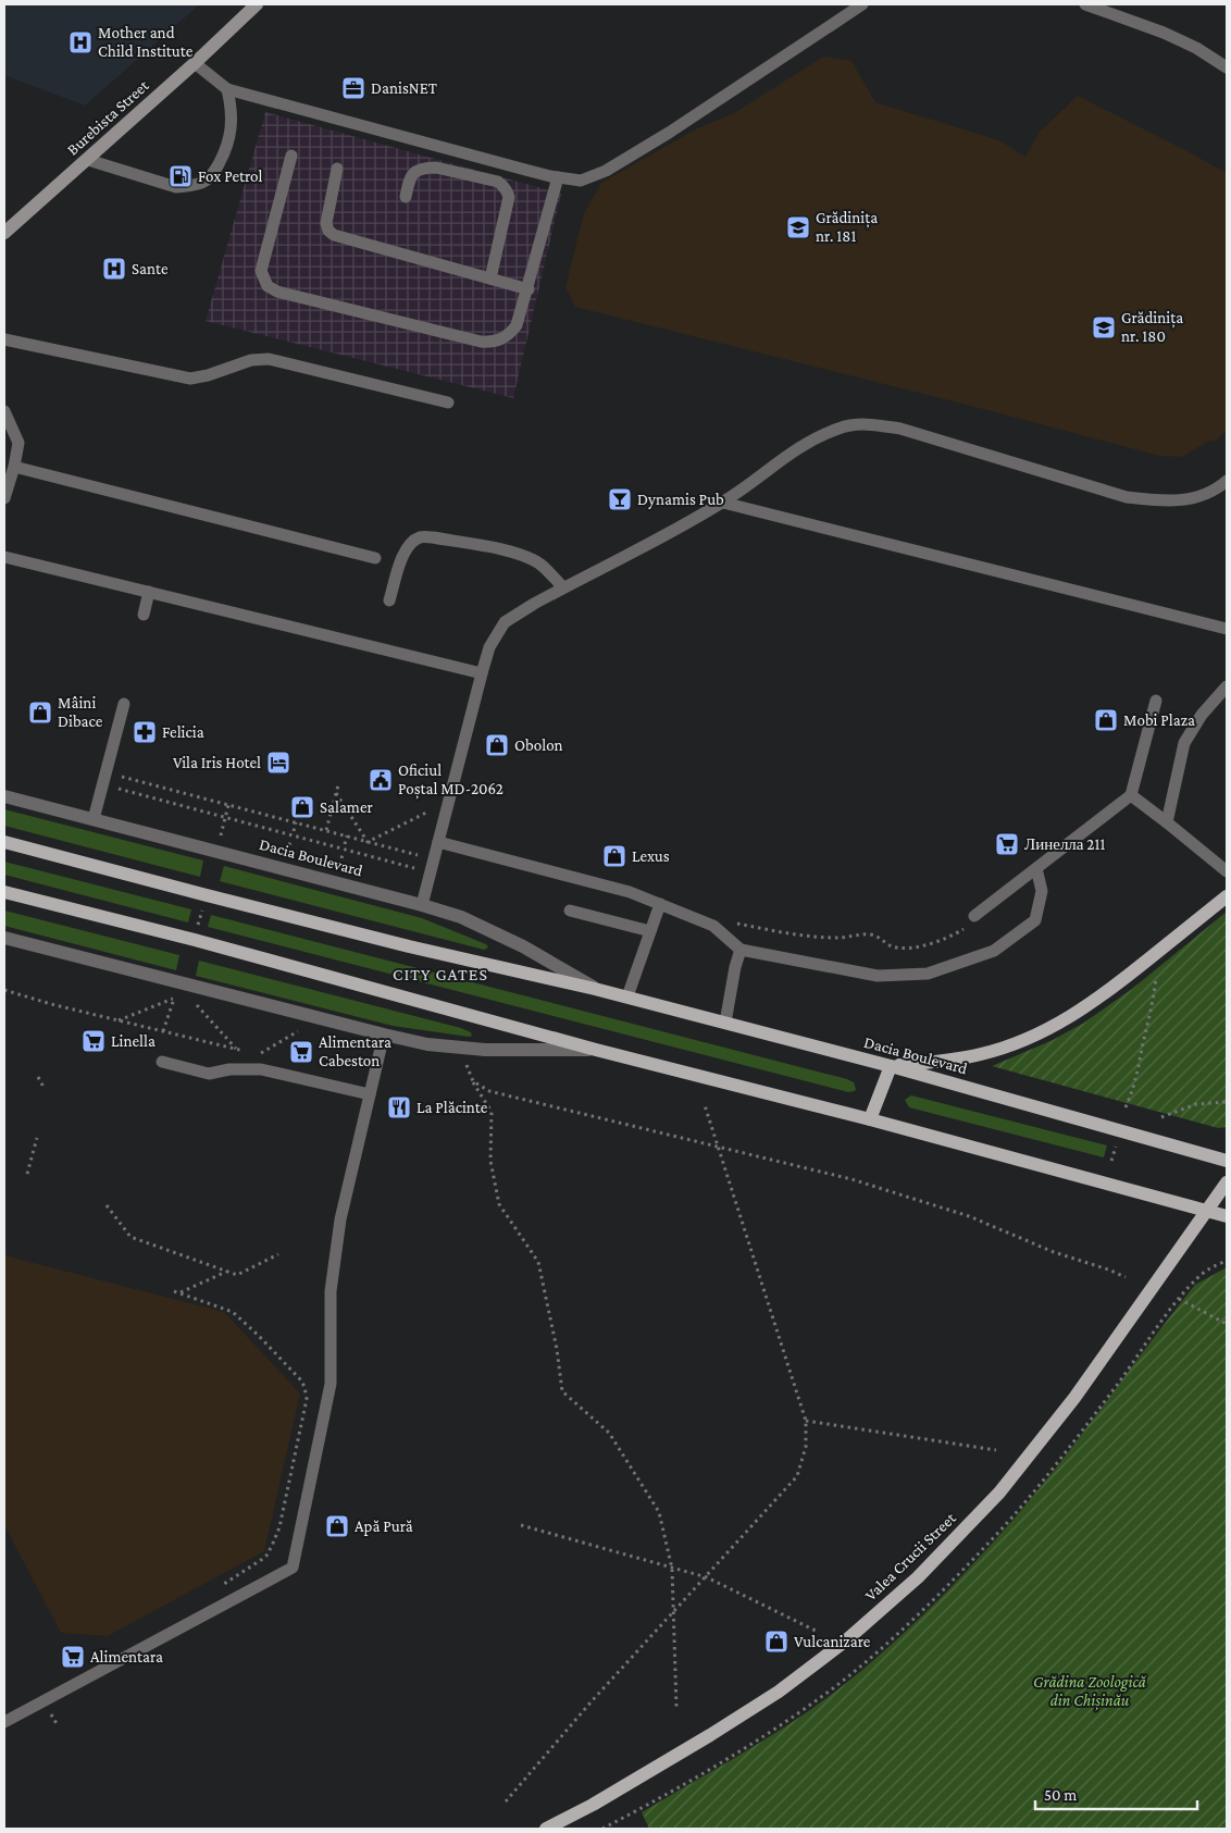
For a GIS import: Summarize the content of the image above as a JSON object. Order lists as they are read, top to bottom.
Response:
{
  "streets": {
    "main road": ["Burebista Street", "Dacia Boulevard", "Valea Crucii Street"]
  },
  "districts": ["CITY GATES"],
  "parks": ["Grădina Zoologică din Chișinău"],
  "places": {
    "hospital": ["Mother and Child Institute", "Sante"],
    "office": ["DanisNET"],
    "fuel station": ["Fox Petrol"],
    "school or university": ["Grădinița nr. 181", "Grădinița nr. 180"],
    "bar": ["Dynamis Pub"],
    "shop": [
      "Mâini Dibace",
      "Mobi Plaza",
      "Obolon",
      "Salamer",
      "Lexus",
      "Apă Pură",
      "Vulcanizare"
    ],
    "pharmacy": ["Felicia"],
    "hotel": ["Vila Iris Hotel"],
    "public building": ["Oficiul Poștal MD-2062"],
    "supermarket": [
      "Линелла 211",
      "Linella",
      "Alimentara Cabeston",
      "Alimentara"
    ],
    "restaurant": ["La Plăcinte"]
  },
  "scale_bar": "50 m"
}
